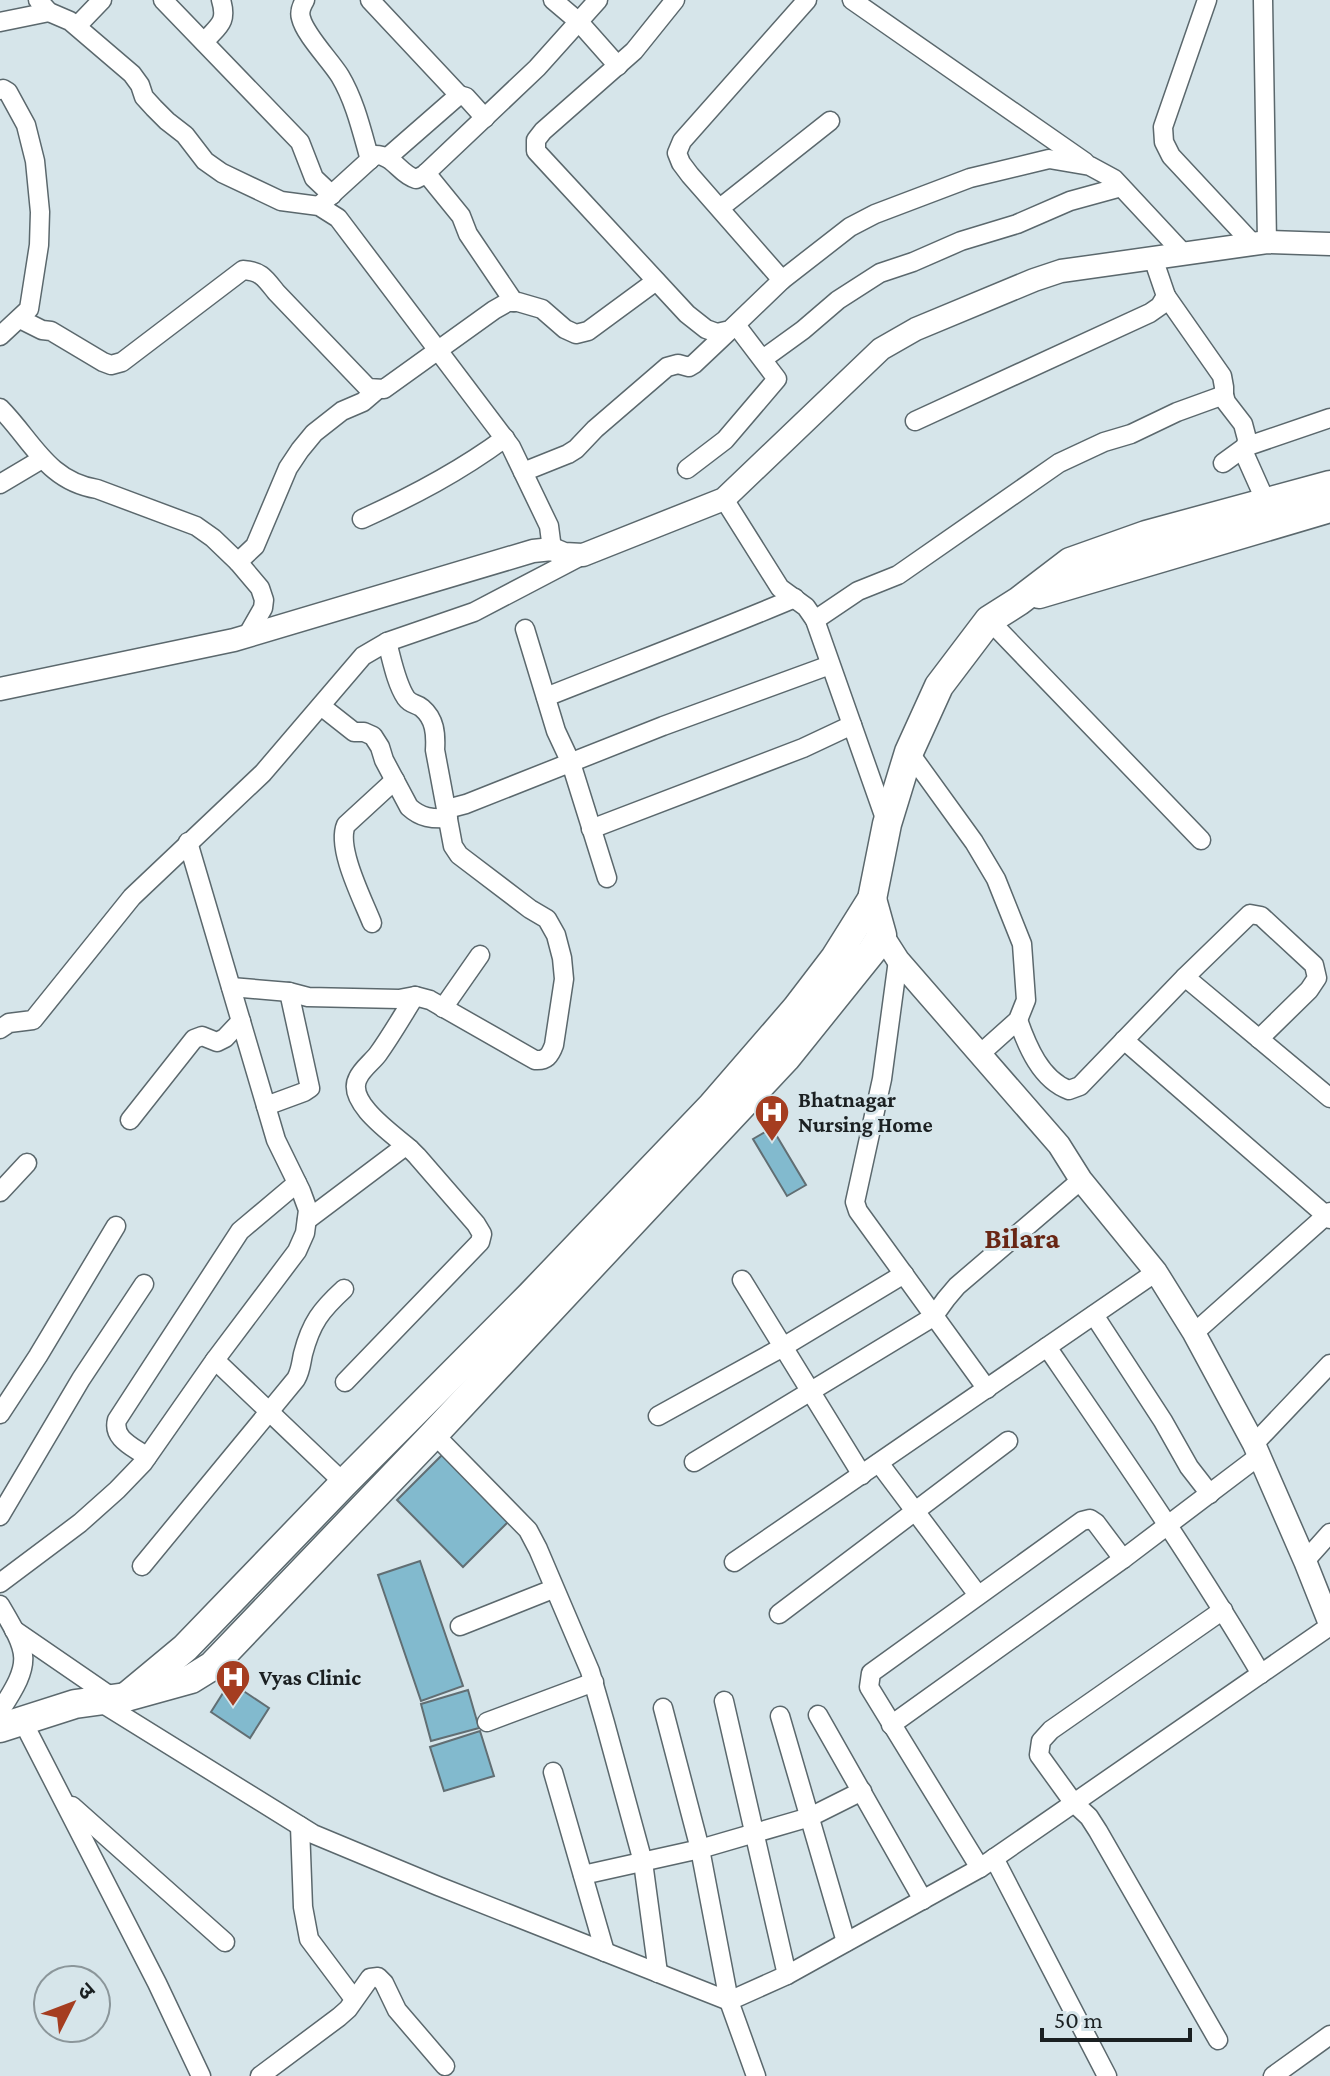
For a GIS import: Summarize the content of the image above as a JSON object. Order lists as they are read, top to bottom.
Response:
{
  "districts": ["Bilara"],
  "places": {
    "hospital": ["Bhatnagar Nursing Home", "Vyas Clinic"]
  },
  "scale_bar": "50 m",
  "north": "top right"
}
